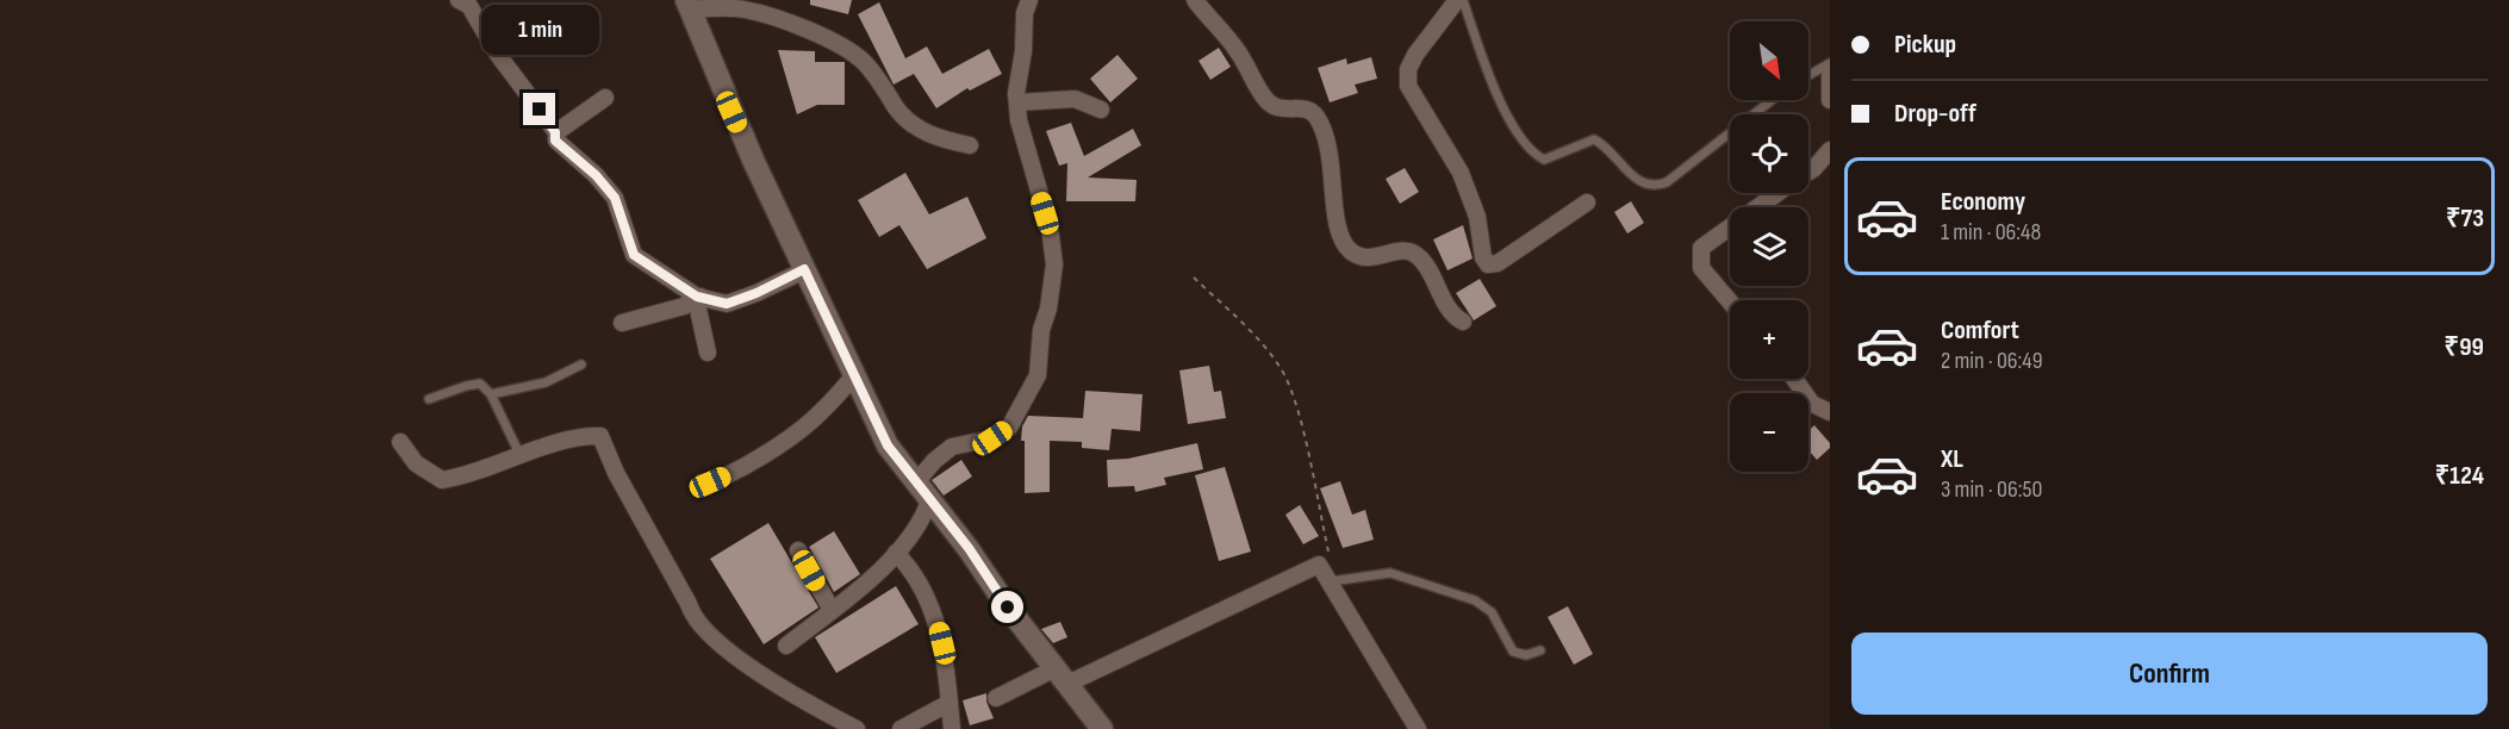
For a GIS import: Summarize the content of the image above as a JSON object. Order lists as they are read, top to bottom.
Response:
{
  "north": "bottom right",
  "page": {
    "banner": ["Pickup", "Drop-off"],
    "bubble": "1 min",
    "map_buttons": ["+", "−"],
    "list": [
      {
        "name": "Economy",
        "note": "1 min · 06:48",
        "value": "₹73"
      },
      {
        "name": "Comfort",
        "note": "2 min · 06:49",
        "value": "₹99"
      },
      {
        "name": "XL",
        "note": "3 min · 06:50",
        "value": "₹124"
      }
    ],
    "buttons": "Confirm"
  }
}
